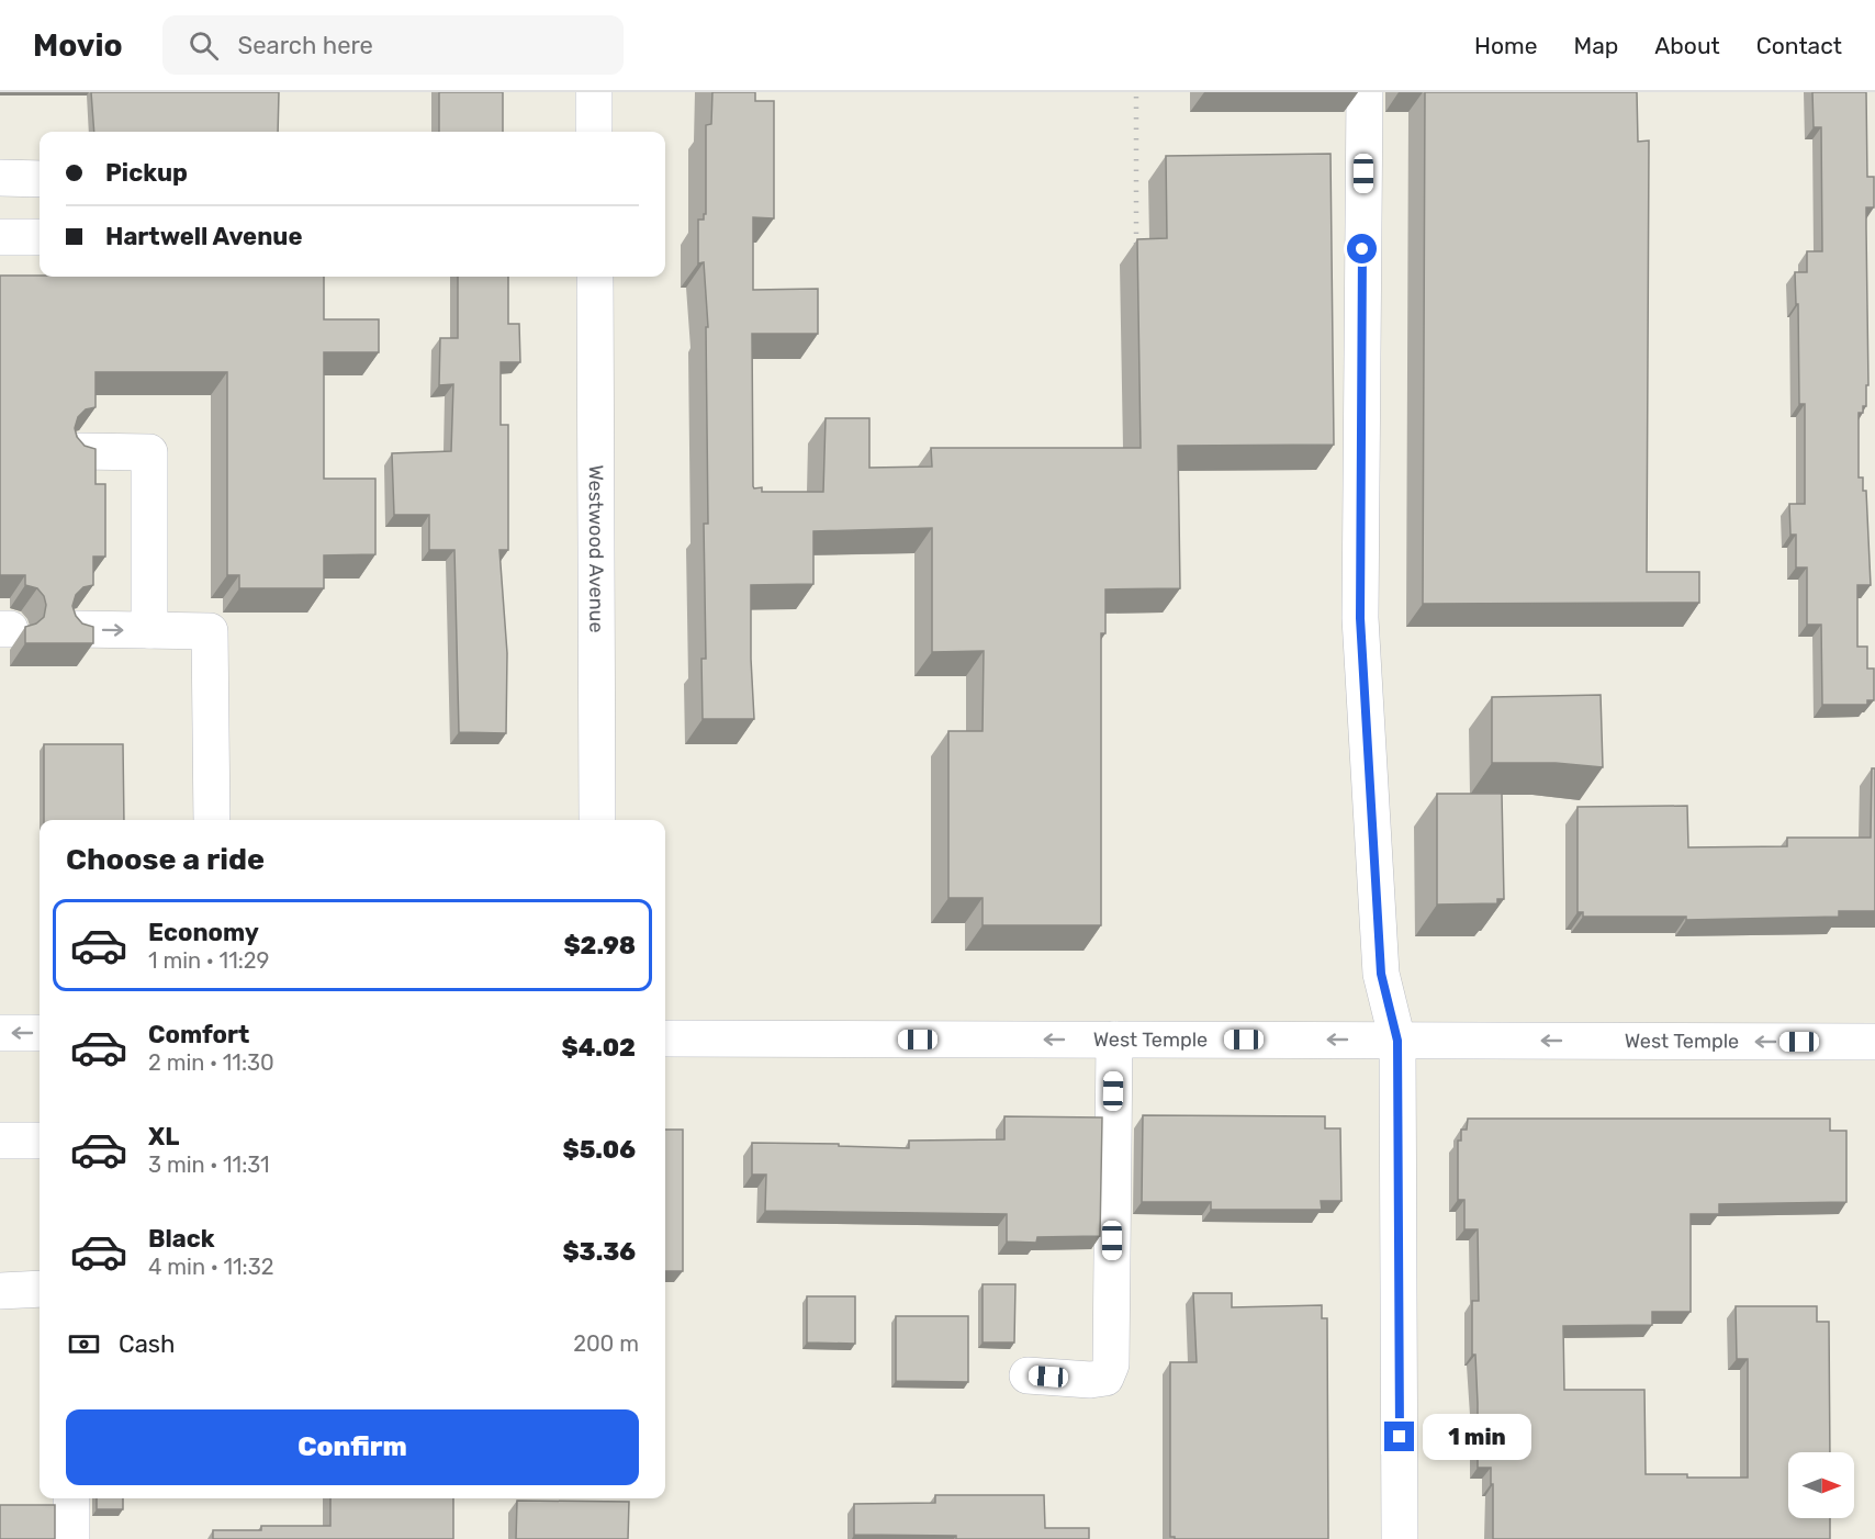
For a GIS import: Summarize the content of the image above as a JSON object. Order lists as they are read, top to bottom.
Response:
{
  "streets": {
    "street": ["Westwood Avenue", "West Temple"]
  },
  "one_way": ["West Temple"],
  "north": "right",
  "page": {
    "header": "Movio",
    "search": "Search here",
    "nav": [
      "Home",
      "Map",
      "About",
      "Contact"
    ],
    "banner": ["Pickup", "Hartwell Avenue"],
    "heading": "Choose a ride",
    "list": [
      {
        "name": "Economy",
        "note": "1 min · 11:29",
        "value": "$2.98"
      },
      {
        "name": "Comfort",
        "note": "2 min · 11:30",
        "value": "$4.02"
      },
      {
        "name": "XL",
        "note": "3 min · 11:31",
        "value": "$5.06"
      },
      {
        "name": "Black",
        "note": "4 min · 11:32",
        "value": "$3.36"
      }
    ],
    "pay": ["Cash", "200 m"],
    "buttons": "Confirm",
    "bubble": "1 min"
  }
}
